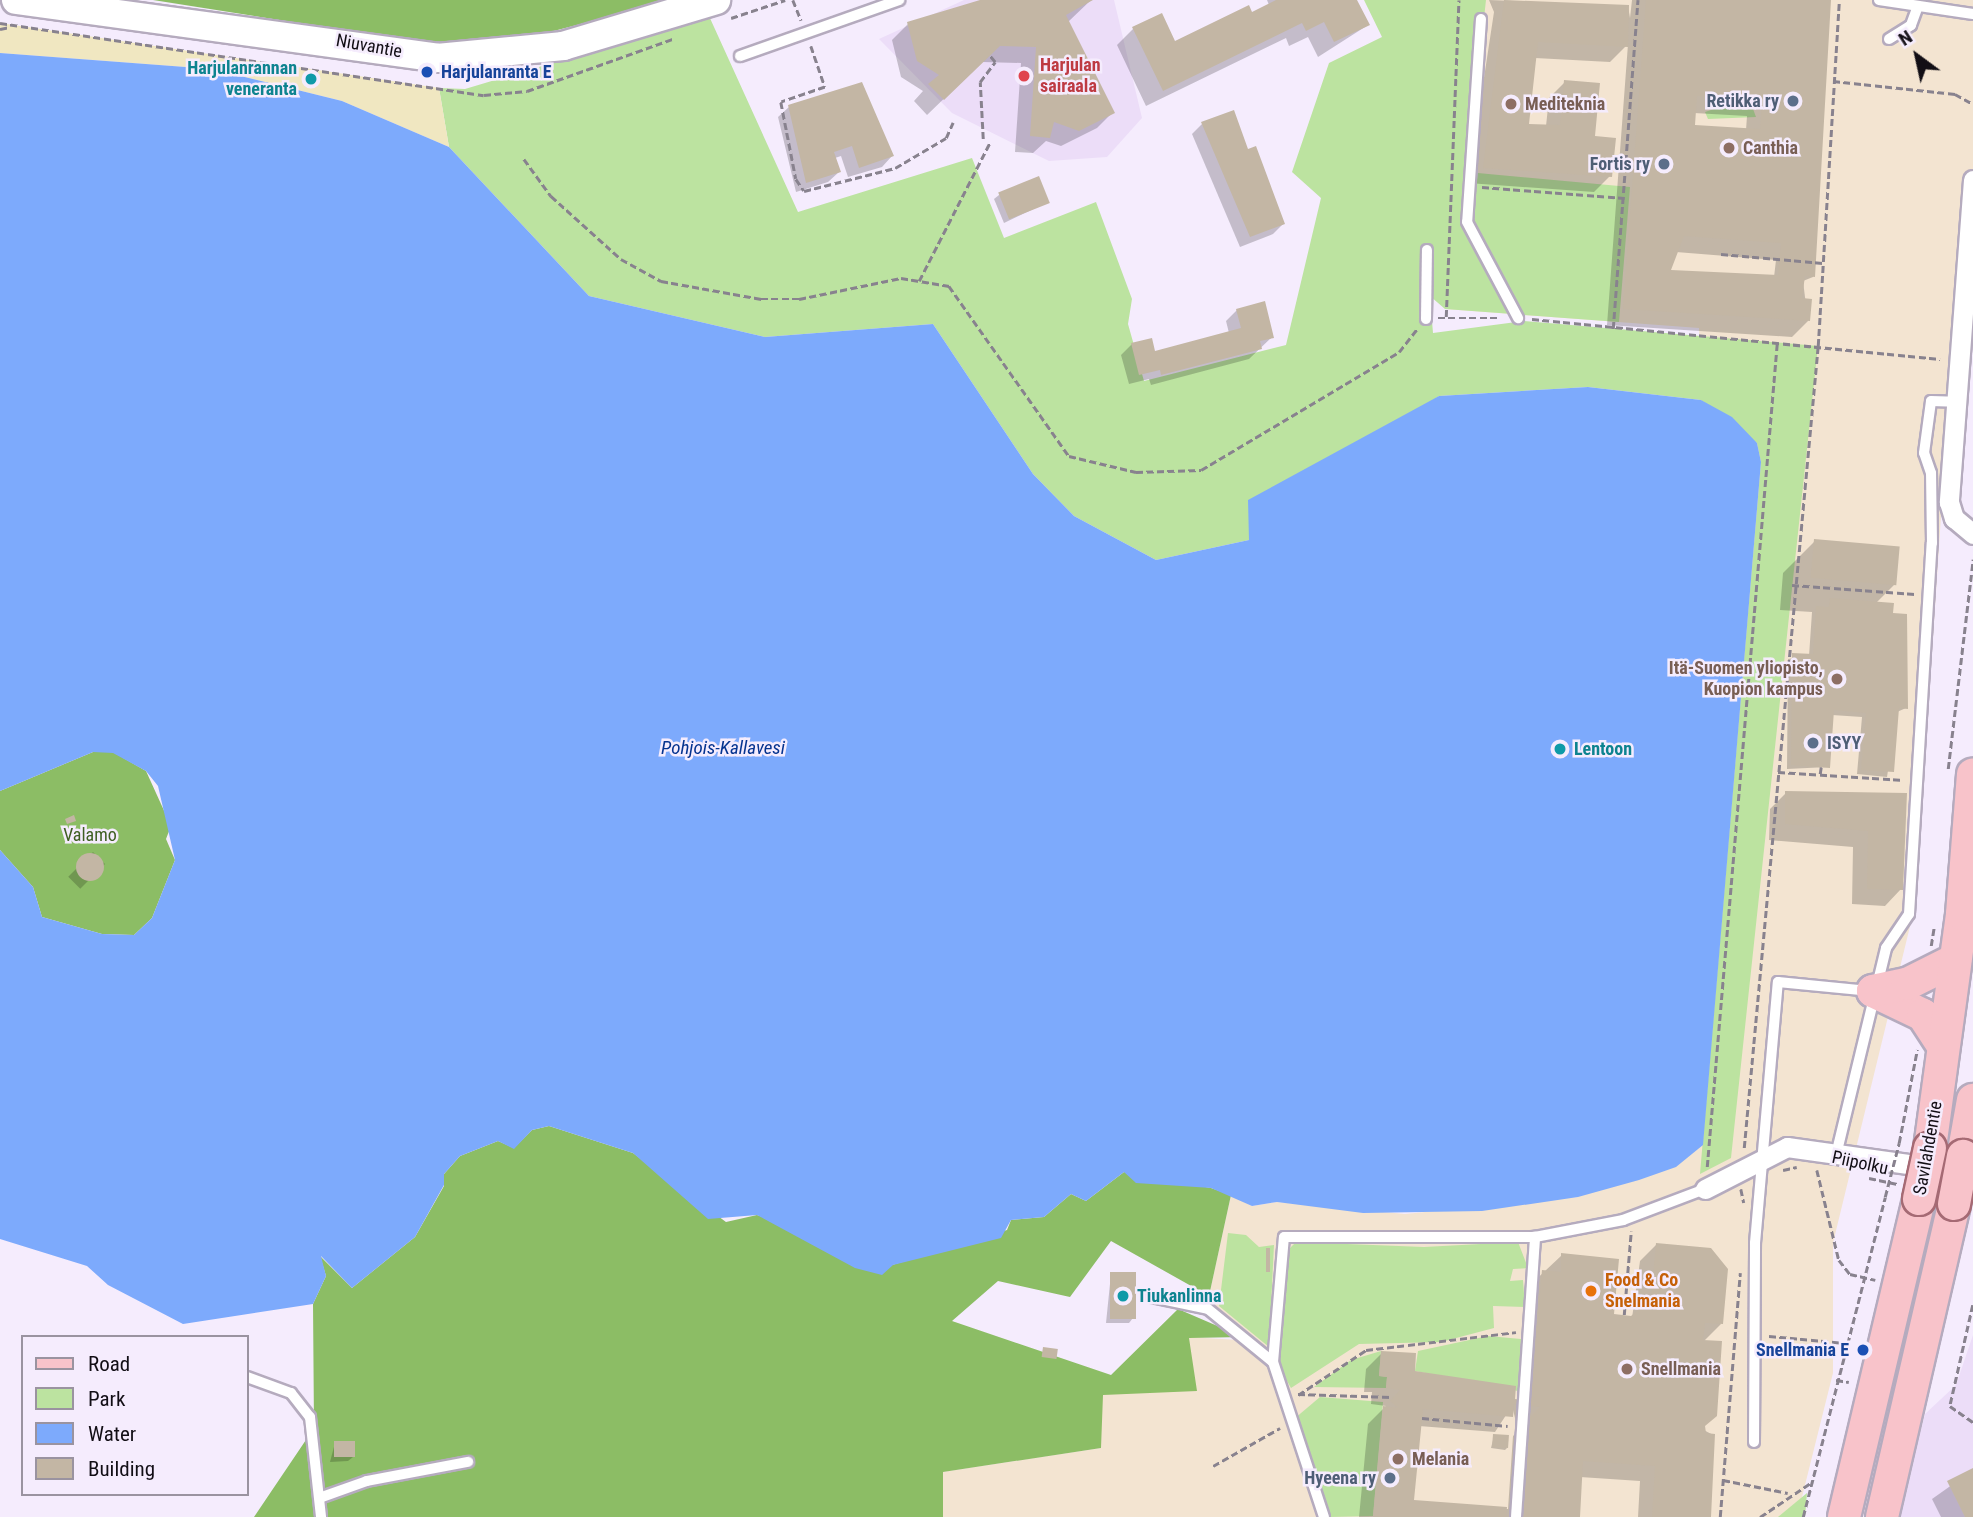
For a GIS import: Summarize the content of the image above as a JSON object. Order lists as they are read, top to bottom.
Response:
{
  "streets": {
    "main road": ["Savilahdentie"],
    "street": ["Niuvantie"],
    "path": ["Piipolku"]
  },
  "crossings": [
    ["Savilahdentie", "Piipolku"]
  ],
  "water": ["Pohjois-Kallavesi"],
  "parks": ["Valamo"],
  "places": [
    "Harjulanranta E",
    "Harjulan sairaala",
    "Harjulanrannan veneranta",
    "Retikka ry",
    "Mediteknia",
    "Canthia",
    "Fortis ry",
    "Itä-Suomen yliopisto, Kuopion kampus",
    "ISYY",
    "Lentoon",
    "Food & Co Snelmania",
    "Tiukanlinna",
    "Snellmania E",
    "Snellmania",
    "Melania",
    "Hyeena ry"
  ],
  "legend": [
    "Road",
    "Park",
    "Water",
    "Building"
  ],
  "north": "top left"
}
